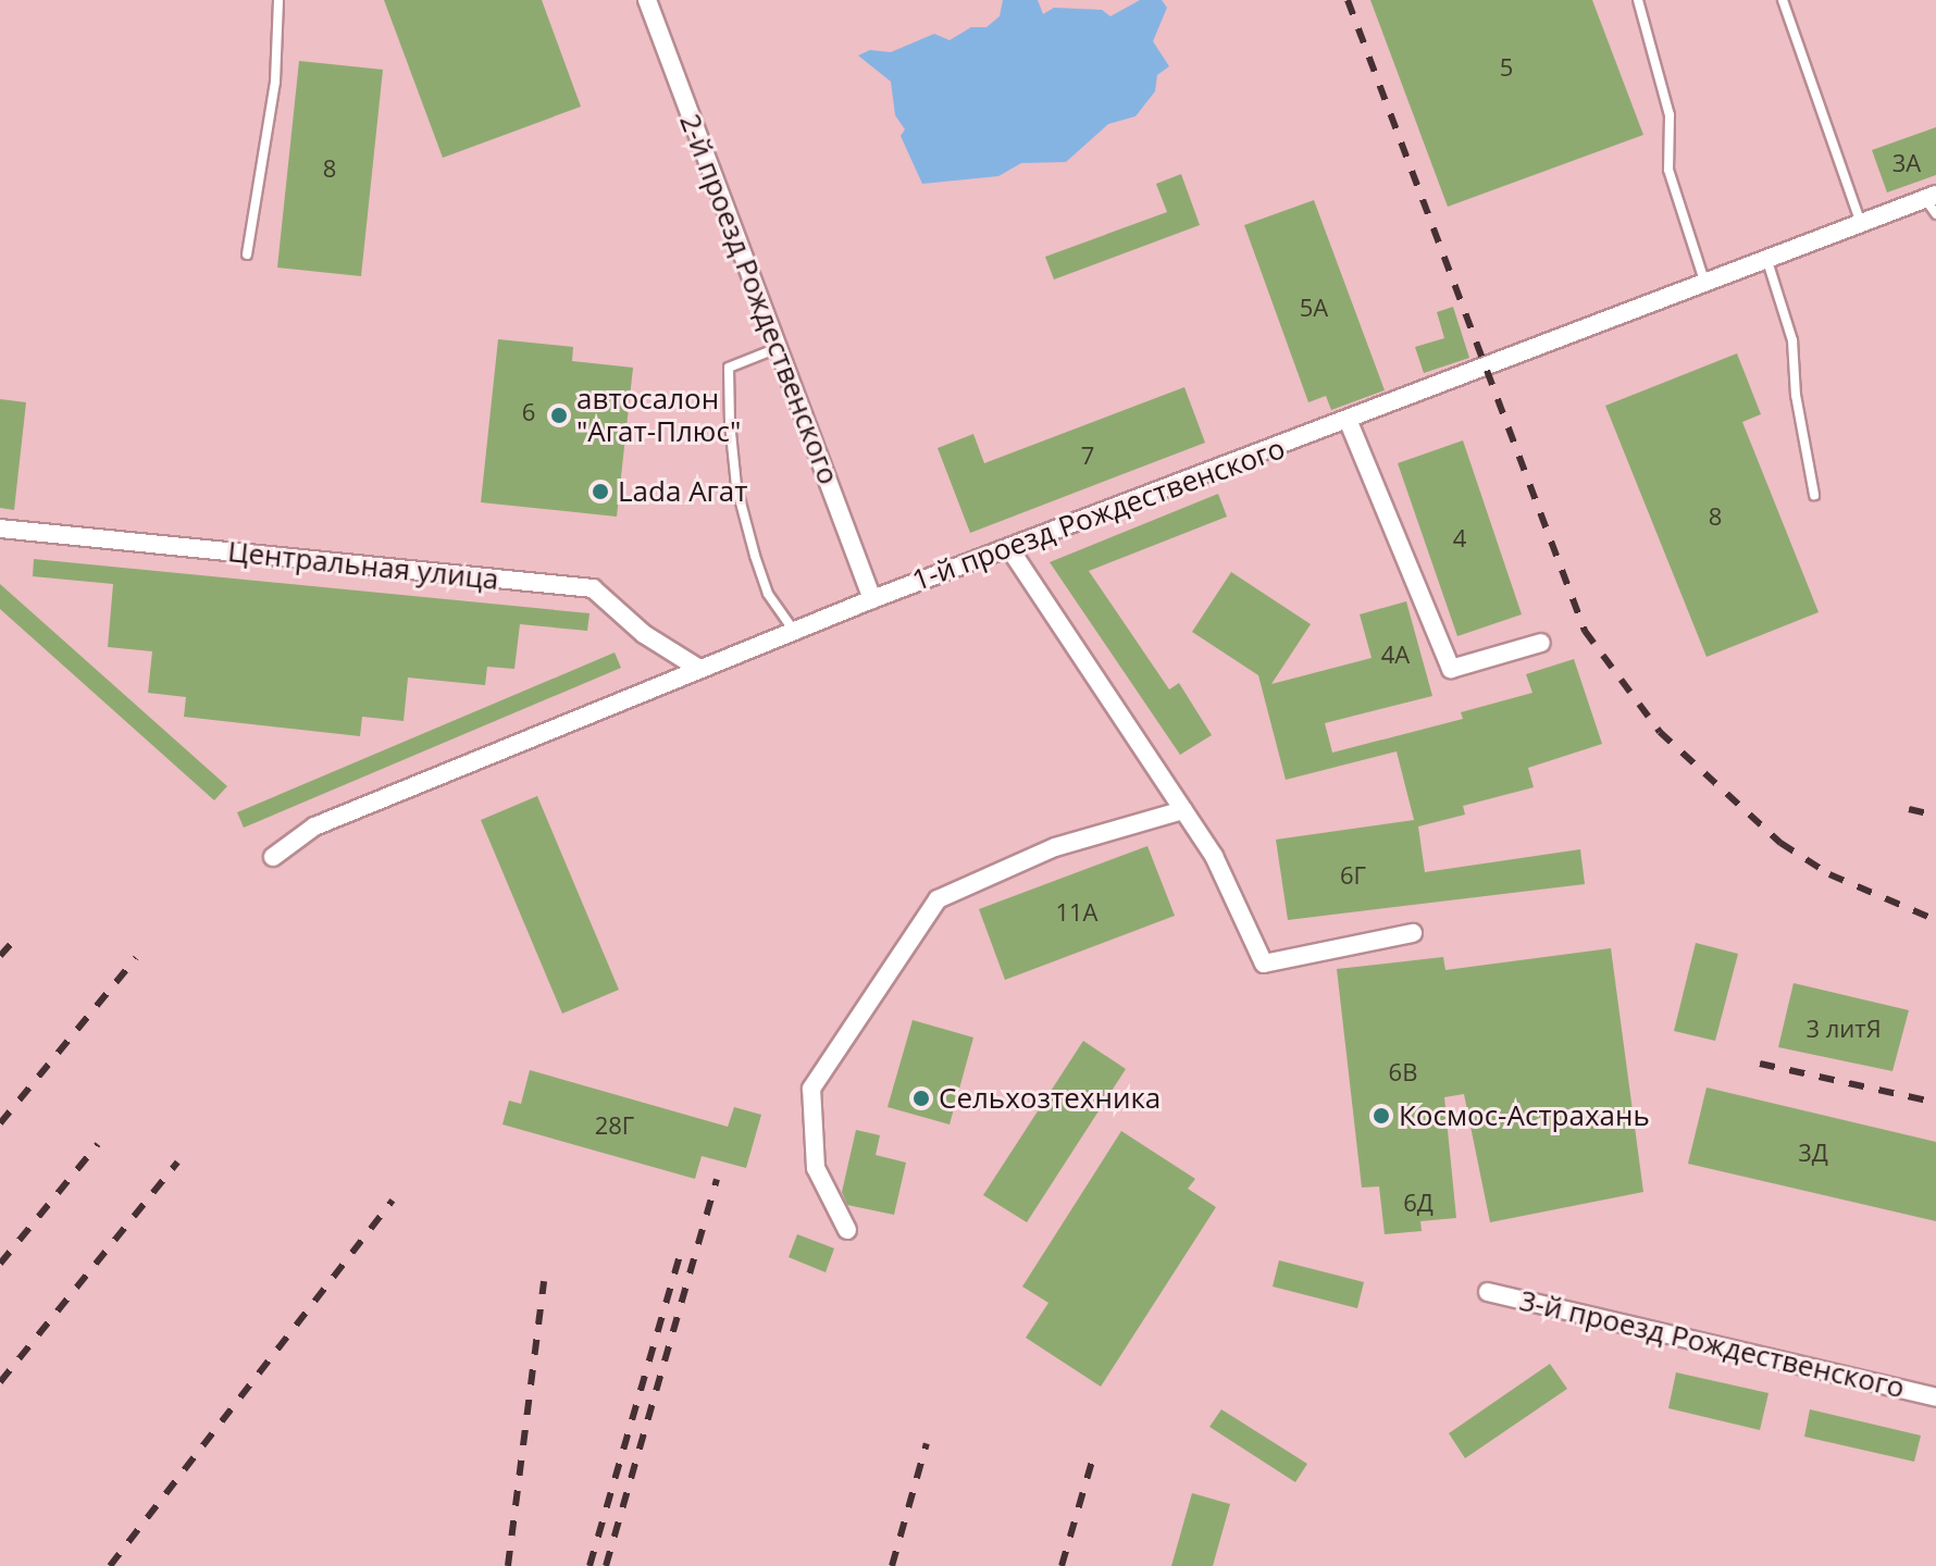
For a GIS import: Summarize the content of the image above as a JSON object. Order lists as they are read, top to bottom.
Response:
{
  "streets": {
    "street": [
      "2-й проезд Рождественского",
      "1-й проезд Рождественского",
      "Центральная улица",
      "3-й проезд Рождественского"
    ]
  },
  "crossings": [
    ["2-й проезд Рождественского", "1-й проезд Рождественского"],
    ["1-й проезд Рождественского", "Центральная улица"]
  ],
  "places": [
    "автосалон \"Агат-Плюс\"",
    "Lada Агат",
    "Сельхозтехника",
    "Космос-Астрахань"
  ],
  "house_numbers": [
    "5",
    "3А",
    "8",
    "5А",
    "6",
    "7",
    "8",
    "4",
    "4А",
    "6Г",
    "11А",
    "3 литЯ",
    "6В",
    "28Г",
    "3Д",
    "6Д"
  ]
}
